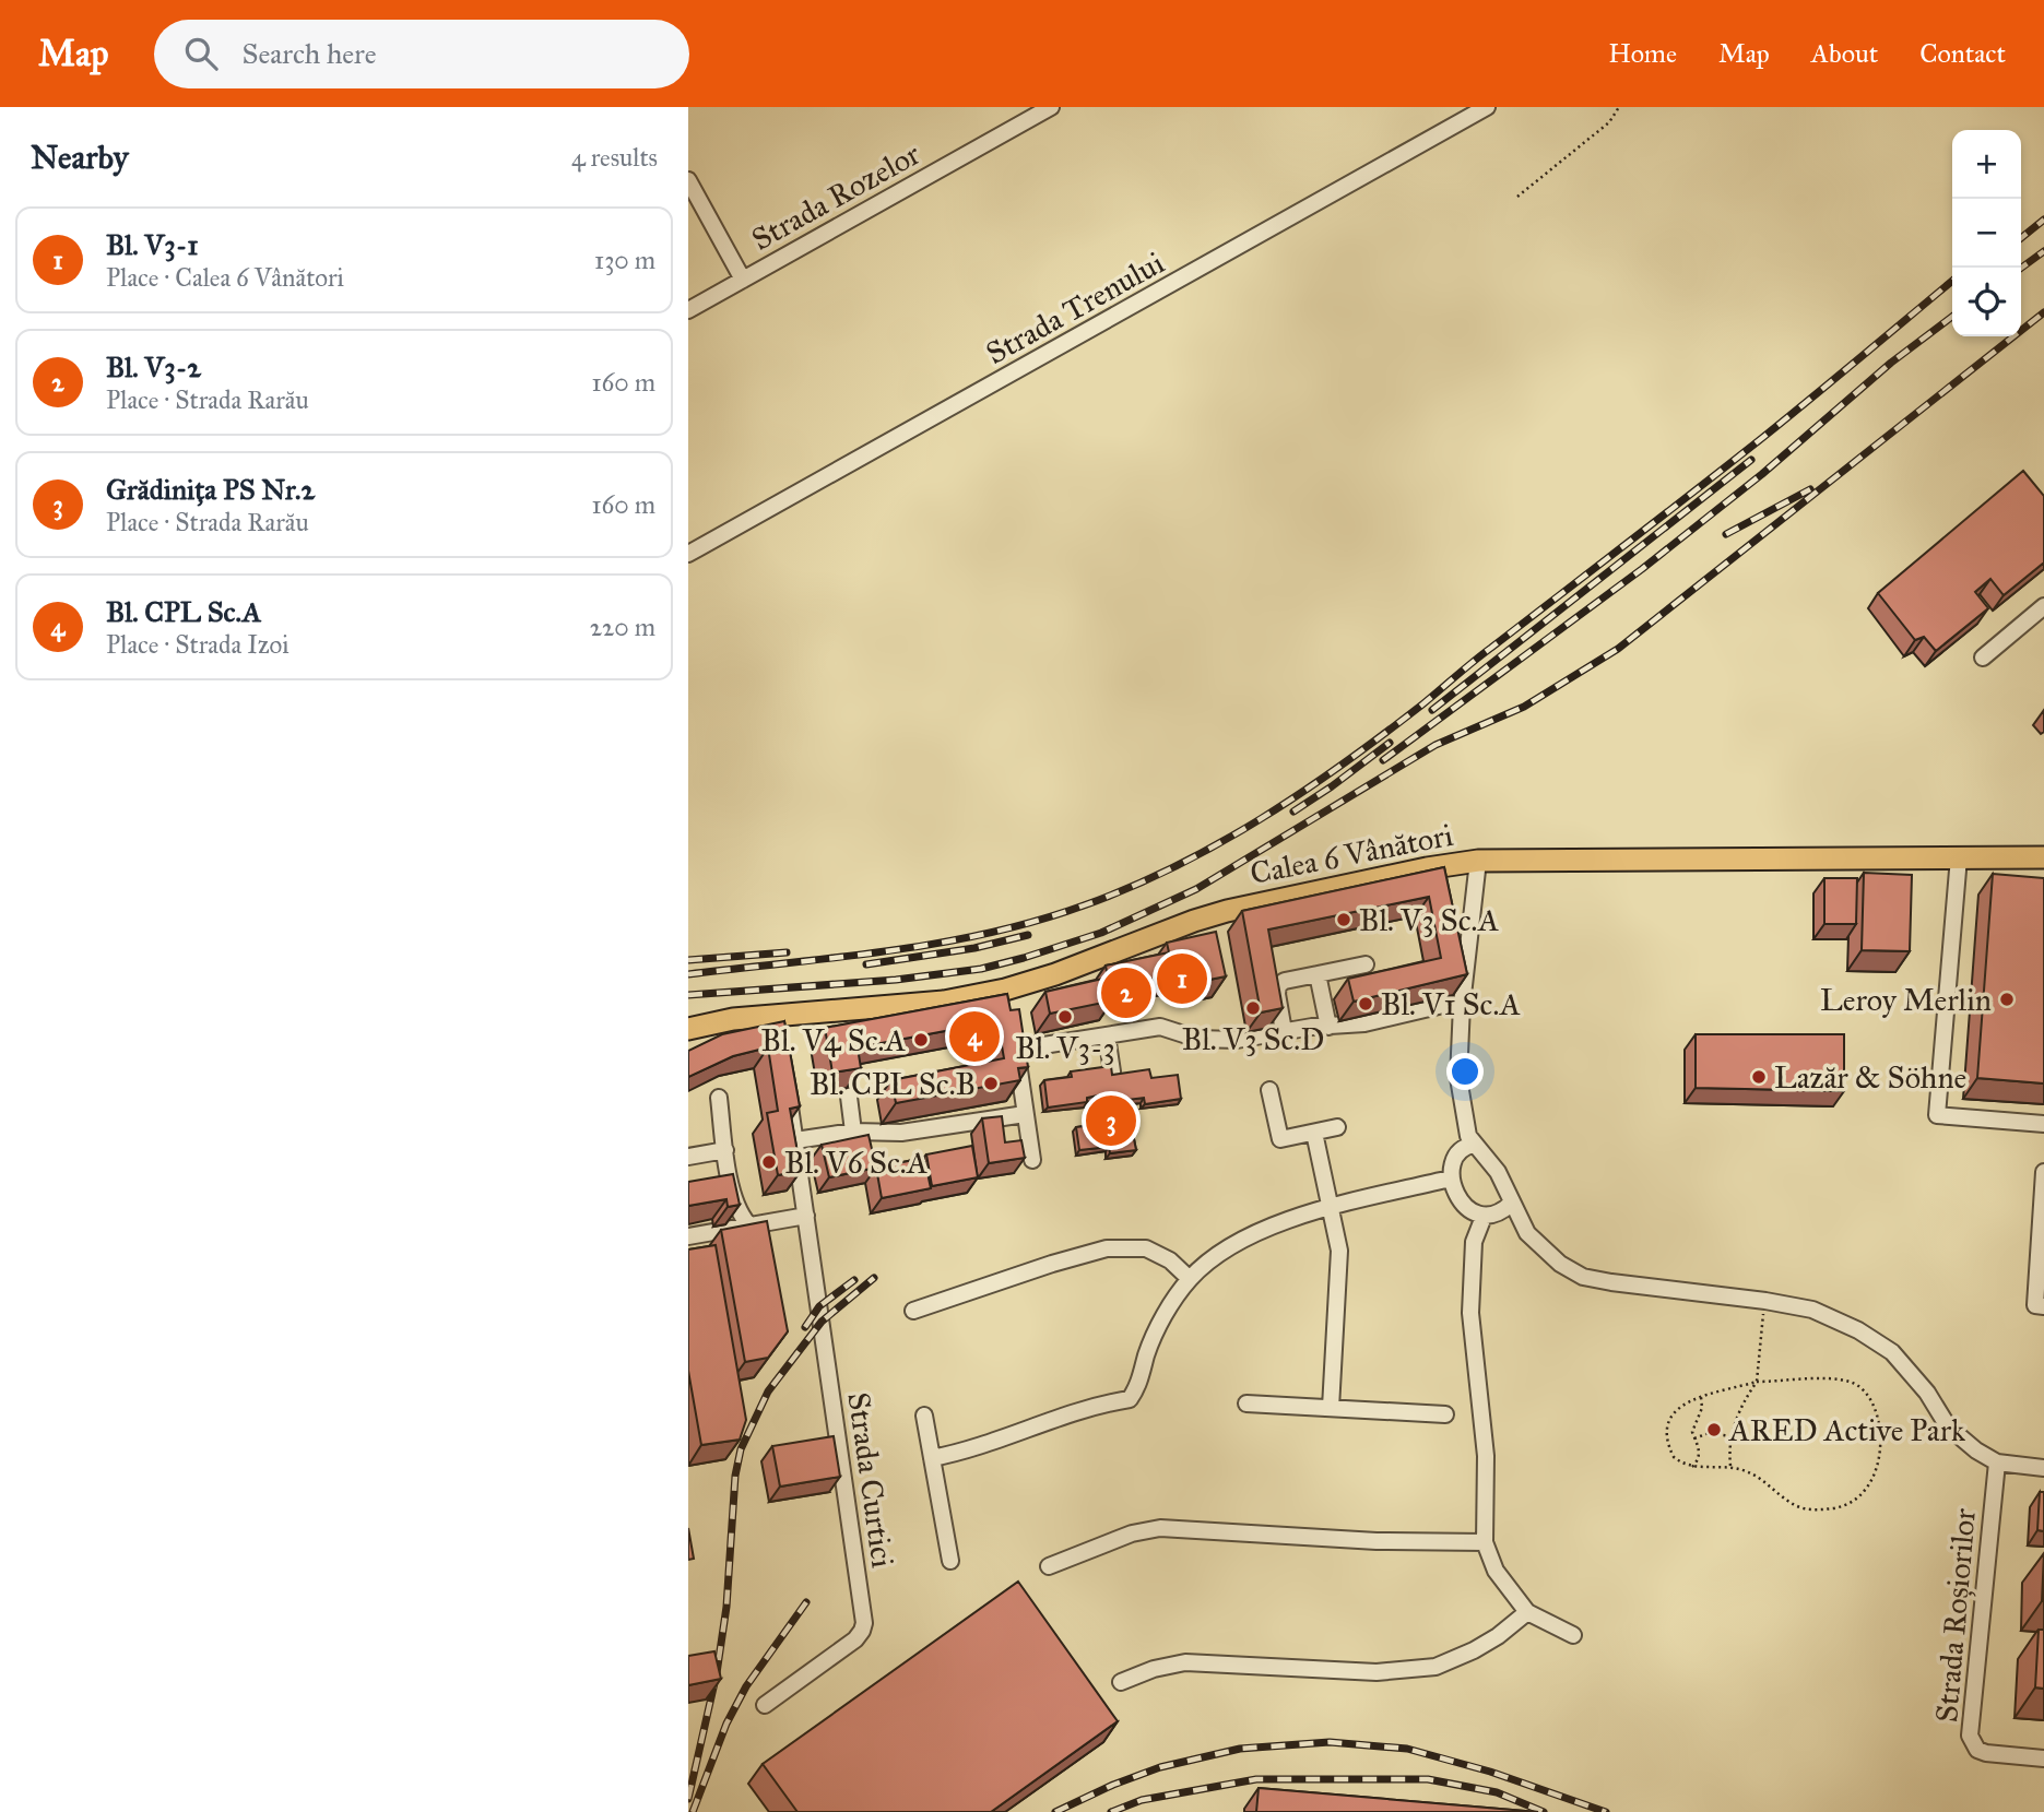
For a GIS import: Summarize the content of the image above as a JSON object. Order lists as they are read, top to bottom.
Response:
{
  "streets": {
    "main road": ["Calea 6 Vânători"],
    "street": [
      "Strada Rozelor",
      "Strada Trenului",
      "Strada Curtici",
      "Strada Roșiorilor"
    ]
  },
  "places": [
    "Bl. V3 Sc.A",
    "Leroy Merlin",
    "Bl. V1 Sc.A",
    "Bl. V3 Sc.D",
    "Bl. V3-3",
    "Bl. V4 Sc.A",
    "Lazăr & Söhne",
    "Bl. CPL Sc.B",
    "Bl. V6 Sc.A",
    "ARED Active Park"
  ],
  "page": {
    "header": "Map",
    "search": "Search here",
    "nav": [
      "Home",
      "Map",
      "About",
      "Contact"
    ],
    "heading": ["Nearby", "4 results"],
    "map_buttons": ["+", "−"],
    "list": [
      {
        "mark": "1",
        "name": "Bl. V3-1",
        "note": "Place · Calea 6 Vânători",
        "value": "130 m"
      },
      {
        "mark": "2",
        "name": "Bl. V3-2",
        "note": "Place · Strada Rarău",
        "value": "160 m"
      },
      {
        "mark": "3",
        "name": "Grădinița PS Nr.2",
        "note": "Place · Strada Rarău",
        "value": "160 m"
      },
      {
        "mark": "4",
        "name": "Bl. CPL Sc.A",
        "note": "Place · Strada Izoi",
        "value": "220 m"
      }
    ],
    "pins": [
      "1",
      "2",
      "4",
      "3"
    ]
  }
}
